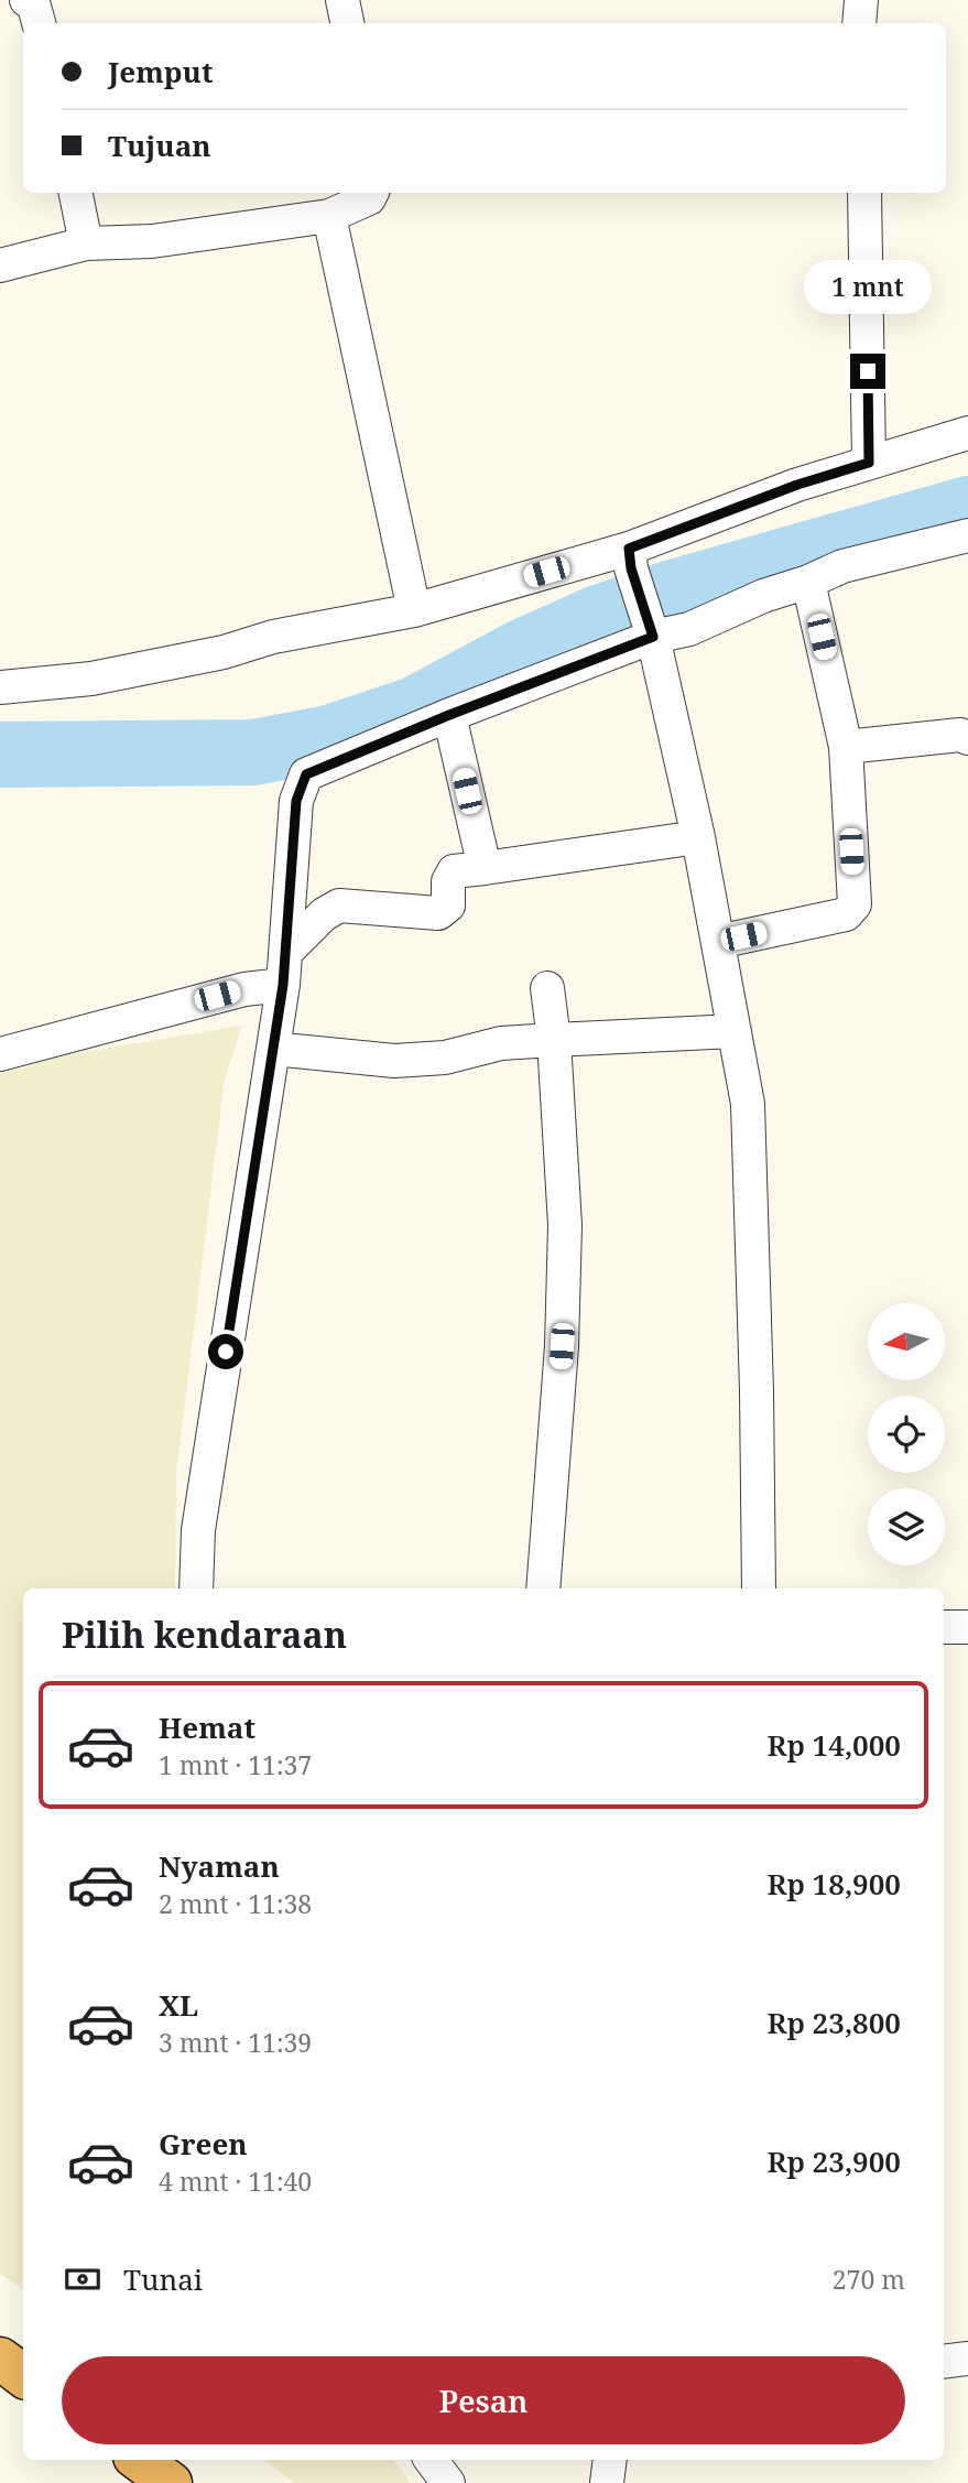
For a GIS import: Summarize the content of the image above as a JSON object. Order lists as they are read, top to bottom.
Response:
{
  "north": "left",
  "page": {
    "banner": ["Jemput", "Tujuan"],
    "bubble": "1 mnt",
    "heading": "Pilih kendaraan",
    "list": [
      {
        "name": "Hemat",
        "note": "1 mnt · 11:37",
        "value": "Rp 14,000"
      },
      {
        "name": "Nyaman",
        "note": "2 mnt · 11:38",
        "value": "Rp 18,900"
      },
      {
        "name": "XL",
        "note": "3 mnt · 11:39",
        "value": "Rp 23,800"
      },
      {
        "name": "Green",
        "note": "4 mnt · 11:40",
        "value": "Rp 23,900"
      }
    ],
    "pay": ["Tunai", "270 m"],
    "buttons": "Pesan"
  }
}
